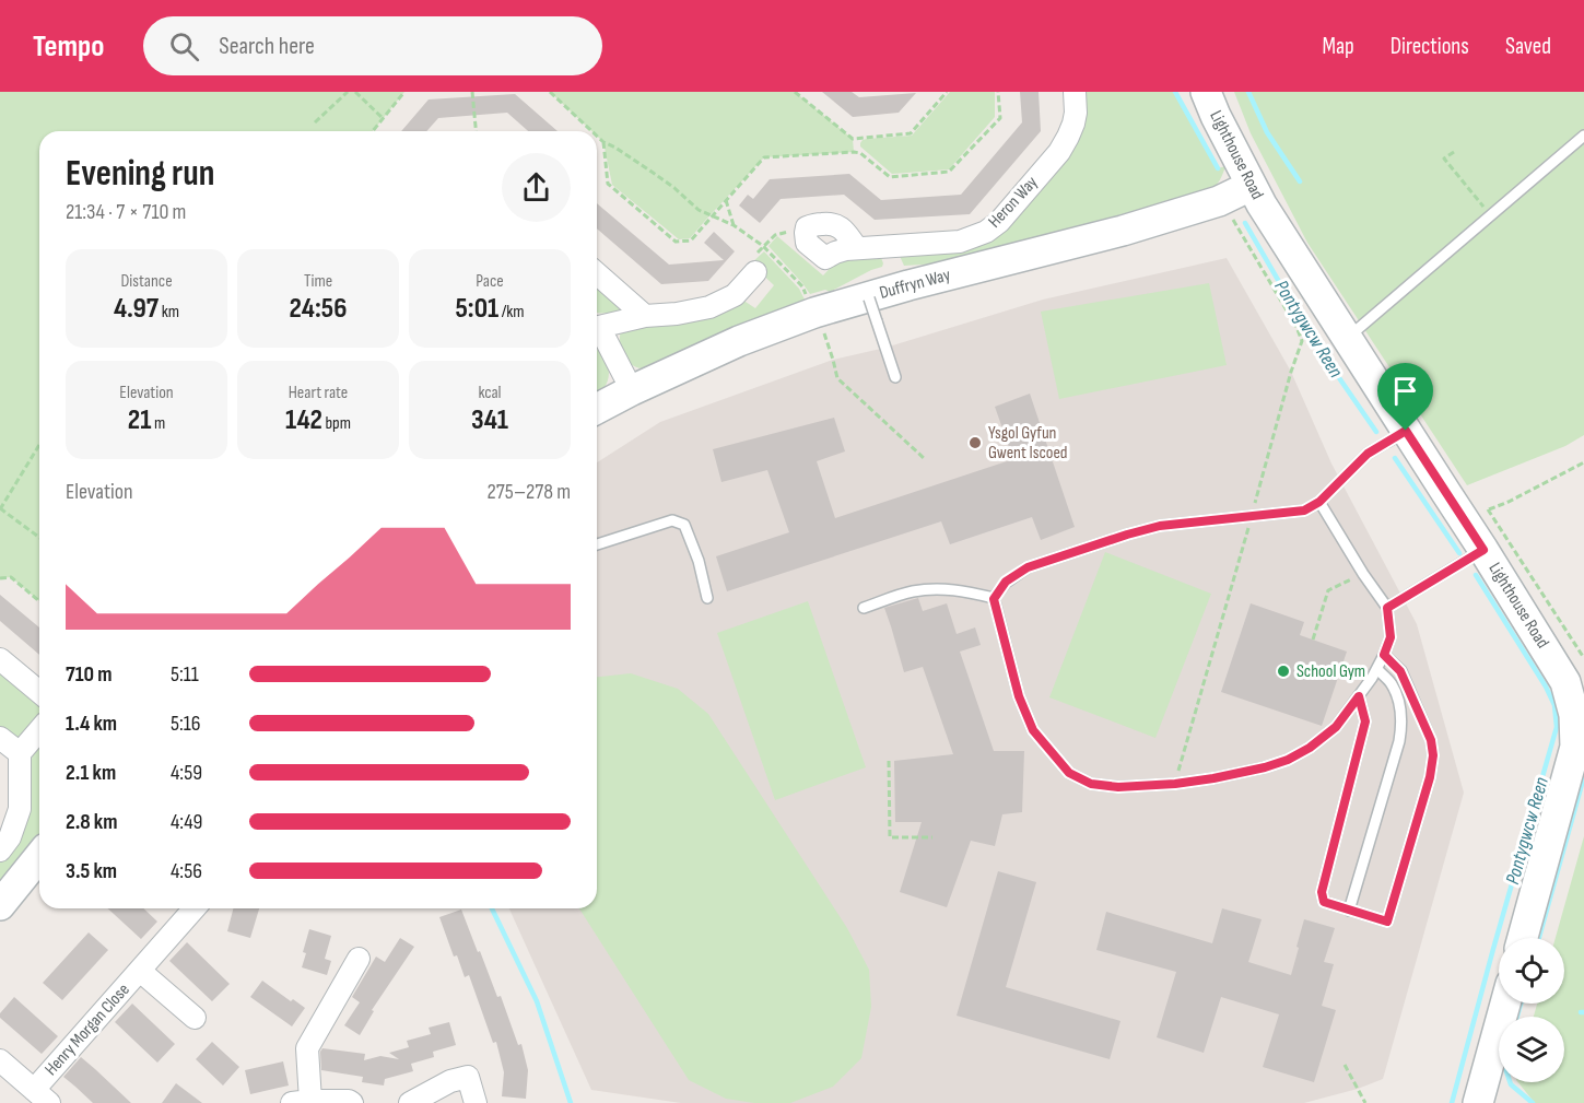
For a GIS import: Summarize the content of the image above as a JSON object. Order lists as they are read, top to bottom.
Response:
{
  "streets": {
    "main road": ["Lighthouse Road", "Duffryn Way"],
    "street": ["Heron Way", "Henry Morgan Close"]
  },
  "crossings": [
    ["Lighthouse Road", "Duffryn Way"]
  ],
  "water": ["Pontygwcw Reen"],
  "places": ["Ysgol Gyfun Gwent Iscoed", "School Gym"],
  "page": {
    "header": "Tempo",
    "search": "Search here",
    "nav": ["Map", "Directions", "Saved"],
    "heading": ["Evening run", "21:34 · 7 × 710 m"],
    "stats": [
      ["Distance", "4.97 km"],
      ["Time", "24:56"],
      ["Pace", "5:01 /km"],
      ["Elevation", "21 m"],
      ["Heart rate", "142 bpm"],
      ["kcal", "341"]
    ],
    "chart": ["Elevation", "275–278 m"],
    "list": [
      {
        "name": "710 m",
        "note": "5:11"
      },
      {
        "name": "1.4 km",
        "note": "5:16"
      },
      {
        "name": "2.1 km",
        "note": "4:59"
      },
      {
        "name": "2.8 km",
        "note": "4:49"
      },
      {
        "name": "3.5 km",
        "note": "4:56"
      }
    ]
  }
}
